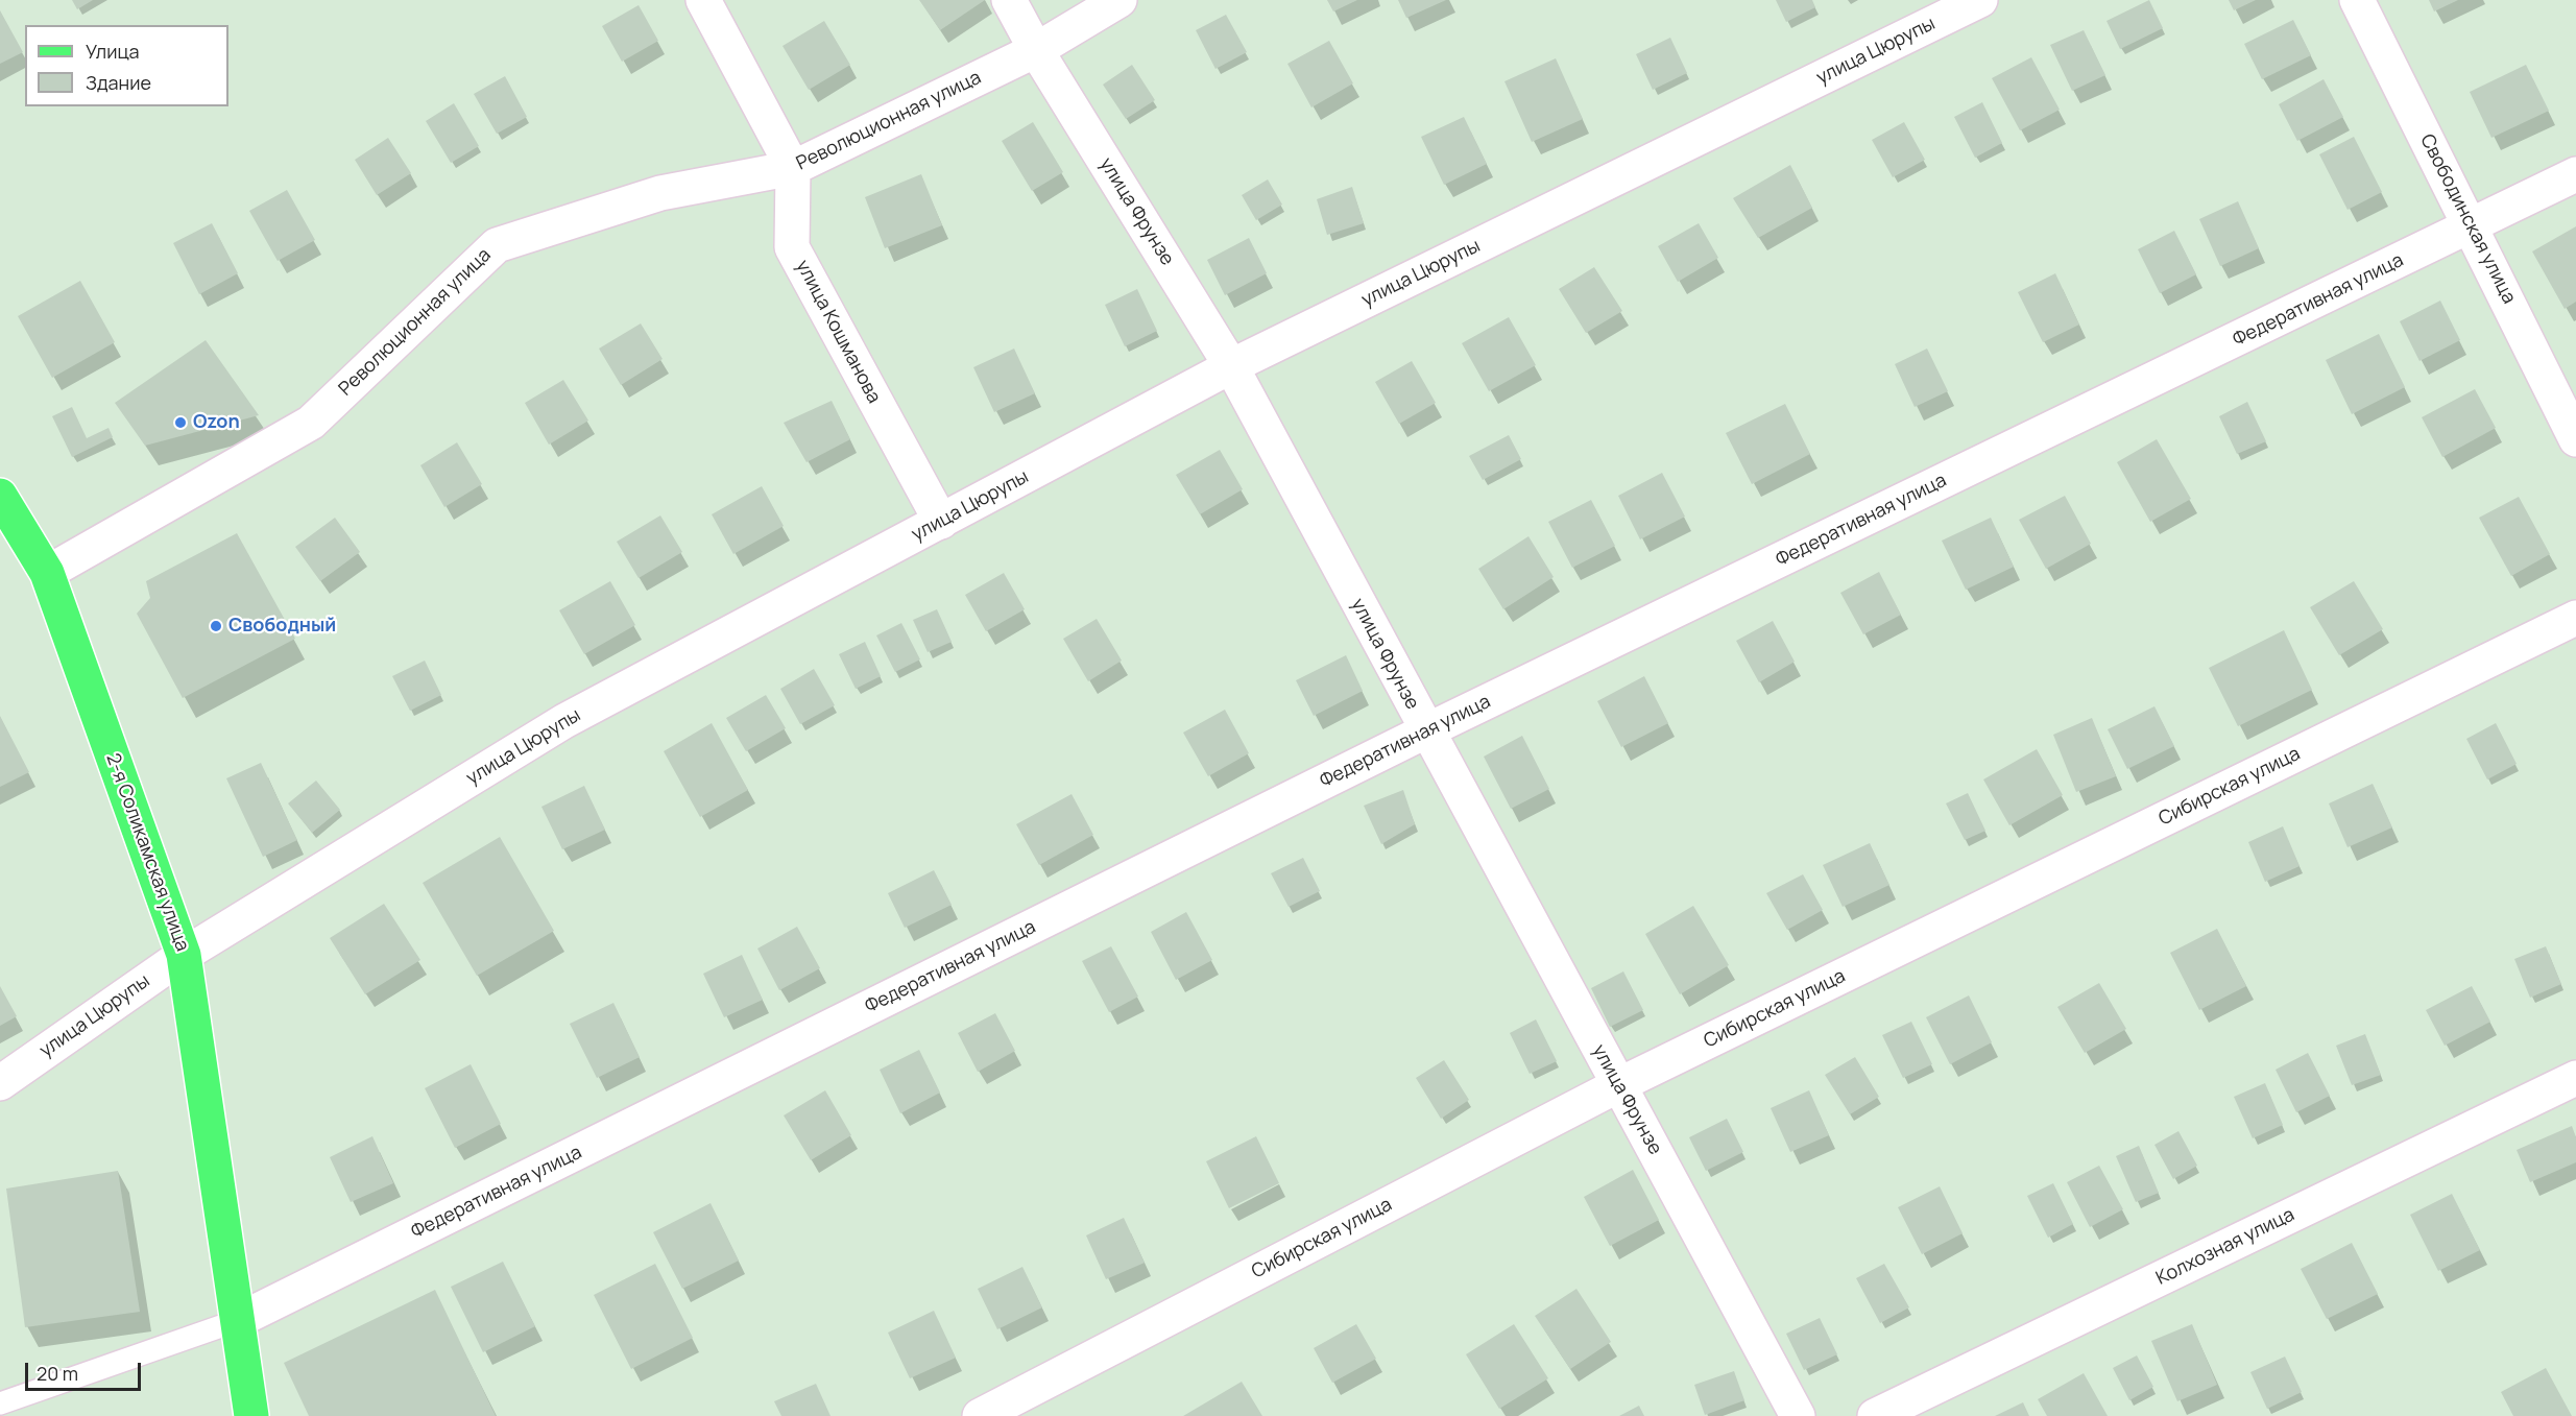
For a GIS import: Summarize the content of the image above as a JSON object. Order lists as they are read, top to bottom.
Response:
{
  "streets": {
    "main road": ["2-я Соликамская улица"],
    "street": [
      "улица Цюрупы",
      "Революционная улица",
      "улица Фрунзе",
      "Свободинская улица",
      "Федеративная улица",
      "улица Кошманова",
      "Сибирская улица",
      "Колхозная улица"
    ]
  },
  "crossings": [
    ["улица Цюрупы", "улица Фрунзе"],
    ["улица Цюрупы", "улица Кошманова"],
    ["улица Цюрупы", "2-я Соликамская улица"],
    ["Революционная улица", "улица Фрунзе"],
    ["Революционная улица", "улица Кошманова"],
    ["Революционная улица", "2-я Соликамская улица"],
    ["улица Фрунзе", "Федеративная улица"],
    ["улица Фрунзе", "Сибирская улица"],
    ["Свободинская улица", "Федеративная улица"],
    ["Федеративная улица", "2-я Соликамская улица"]
  ],
  "places": ["Ozon", "Свободный"],
  "legend": ["Улица", "Здание"],
  "scale_bar": "20 m"
}
